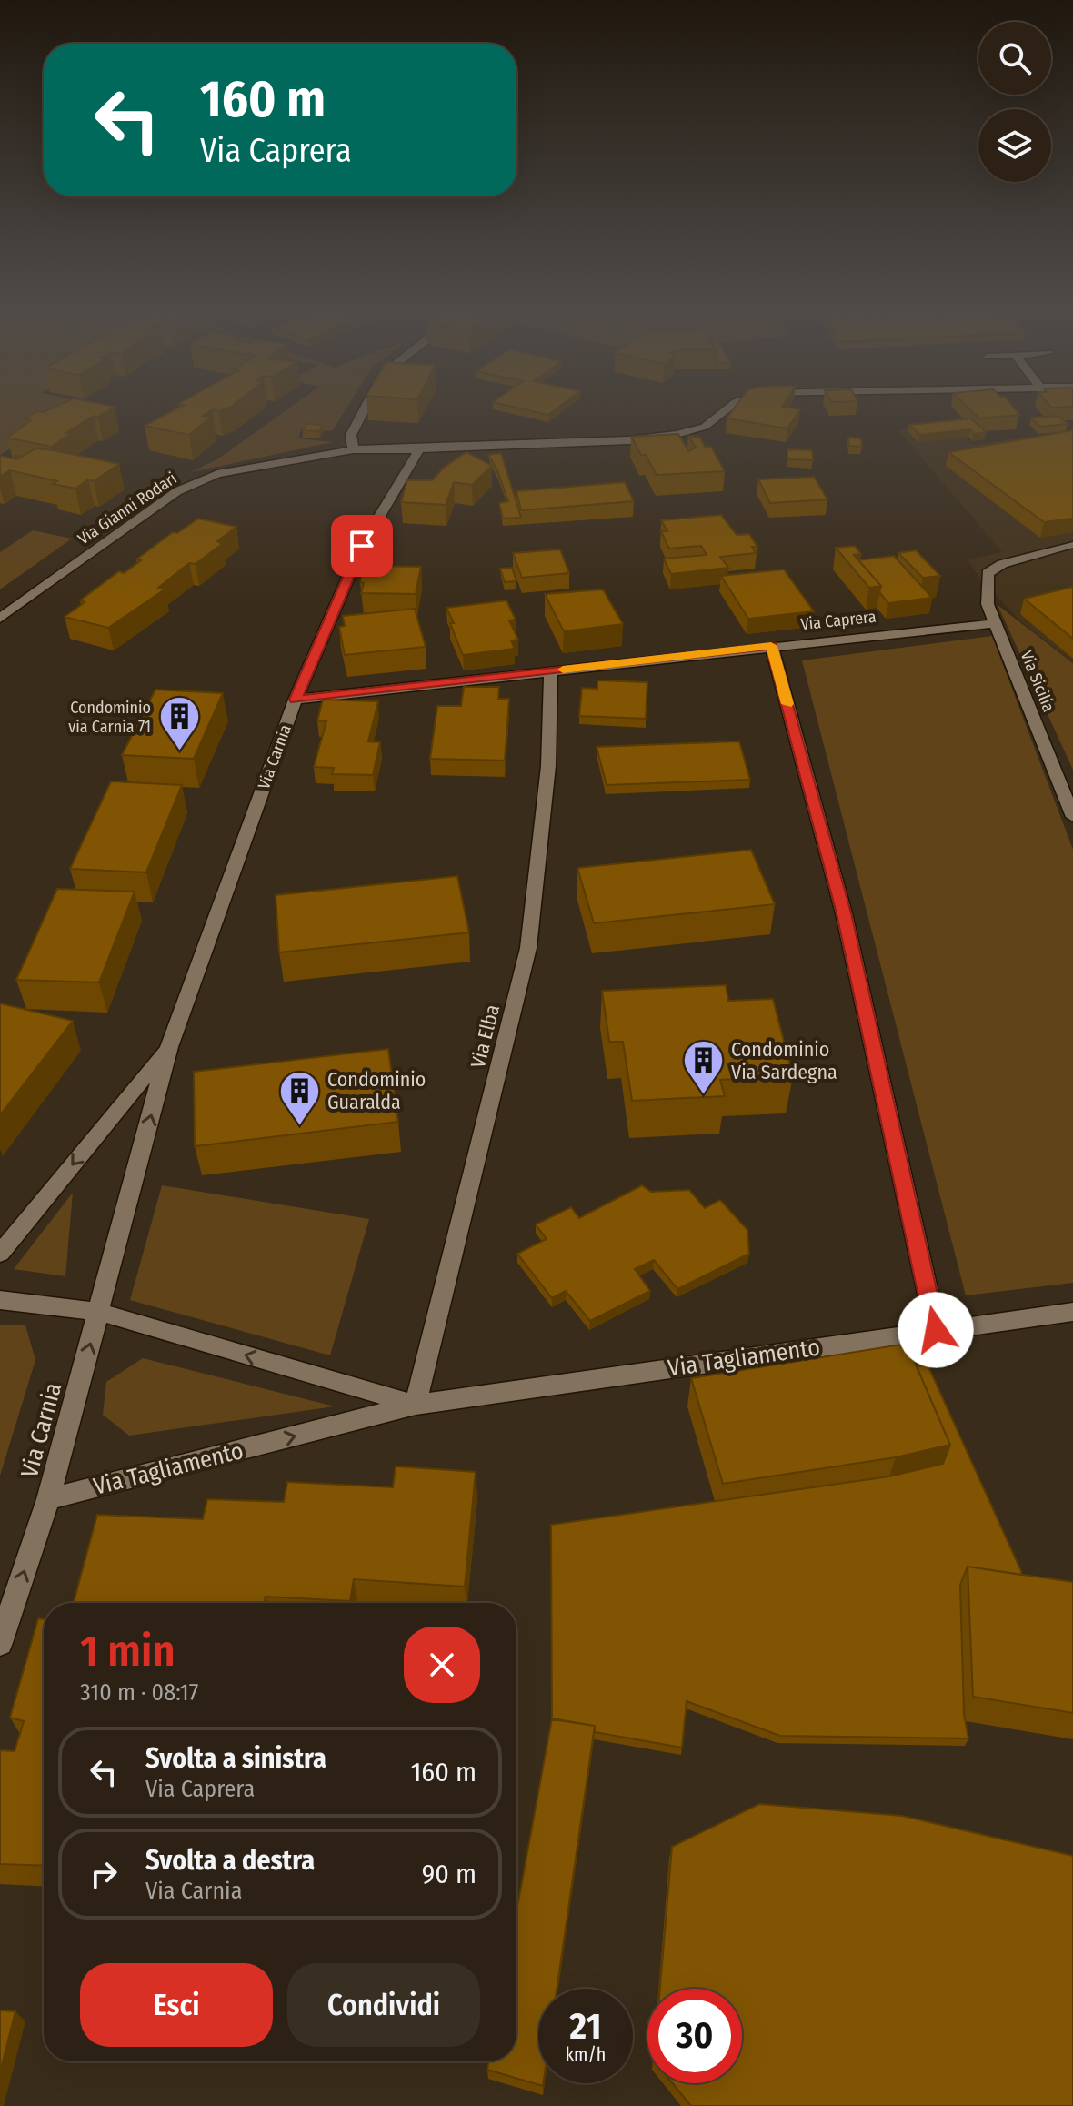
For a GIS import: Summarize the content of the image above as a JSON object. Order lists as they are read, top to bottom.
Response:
{
  "streets": {
    "street": [
      "Via Gianni Rodari",
      "Via Caprera",
      "Via Sicilia",
      "Via Carnia",
      "Via Elba",
      "Via Tagliamento"
    ]
  },
  "crossings": [
    ["Via Gianni Rodari", "Via Carnia"],
    ["Via Caprera", "Via Sicilia"],
    ["Via Caprera", "Via Carnia"],
    ["Via Caprera", "Via Elba"],
    ["Via Carnia", "Via Tagliamento"],
    ["Via Elba", "Via Tagliamento"]
  ],
  "places": {
    "building": ["Condominio via Carnia 71", "Condominio Via Sardegna", "Condominio Guaralda"]
  },
  "page": {
    "turn": ["160 m", "Via Caprera"],
    "heading": ["1 min", "310 m · 08:17"],
    "list": [
      {
        "name": "Svolta a sinistra",
        "note": "Via Caprera",
        "value": "160 m"
      },
      {
        "name": "Svolta a destra",
        "note": "Via Carnia",
        "value": "90 m"
      }
    ],
    "buttons": ["Esci", "Condividi"],
    "speed": "21 km/h",
    "limit": "30"
  }
}
